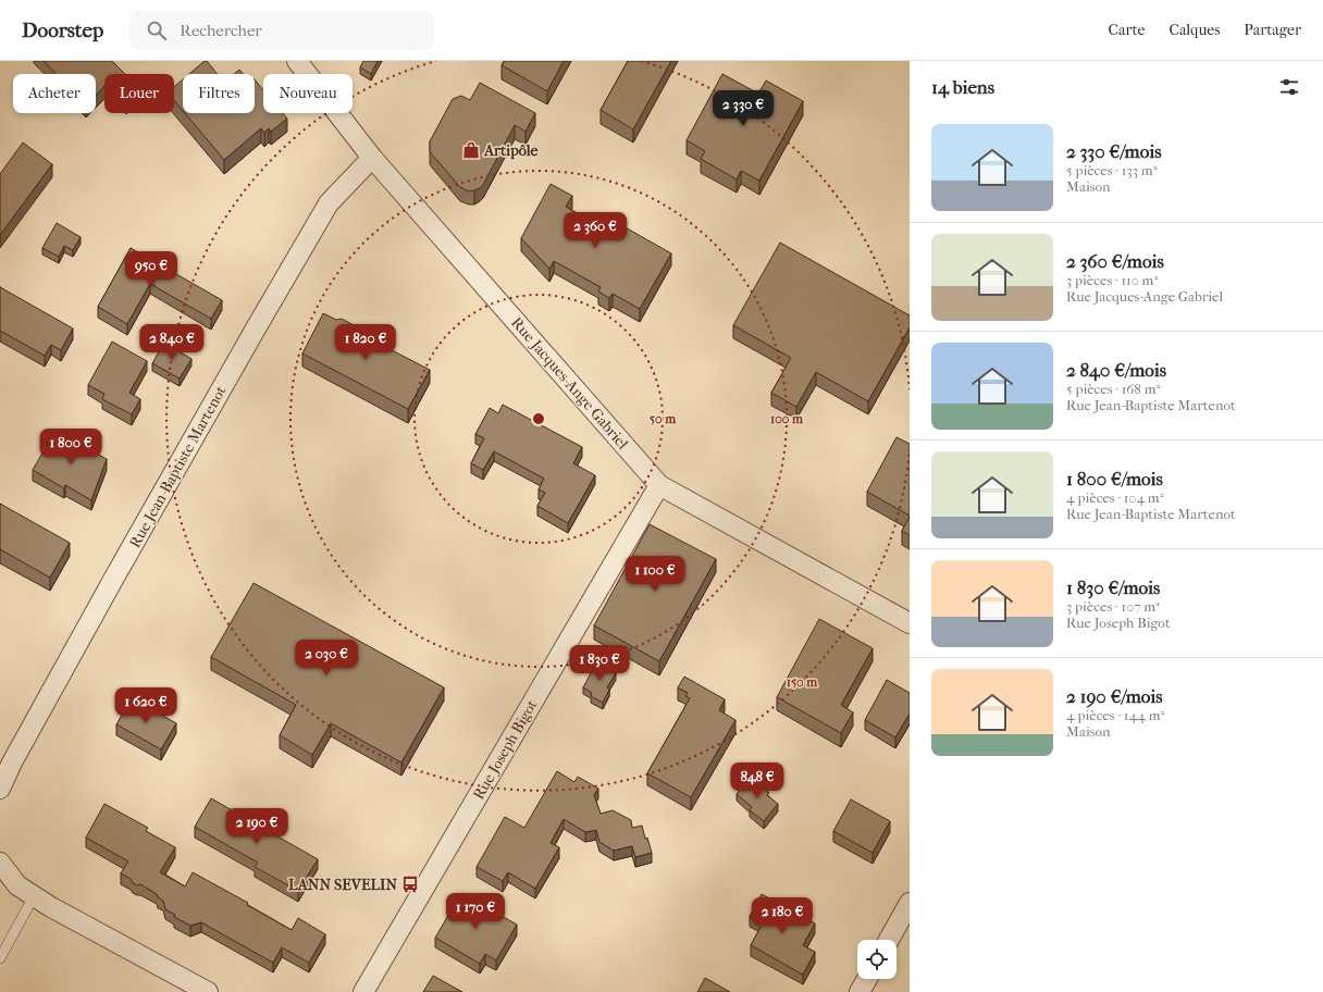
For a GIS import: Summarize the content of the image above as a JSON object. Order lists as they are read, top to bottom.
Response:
{
  "streets": {
    "street": ["Rue Jacques-Ange Gabriel", "Rue Jean-Baptiste Martenot", "Rue Joseph Bigot"]
  },
  "crossings": [
    ["Rue Jacques-Ange Gabriel", "Rue Jean-Baptiste Martenot"],
    ["Rue Jacques-Ange Gabriel", "Rue Joseph Bigot"]
  ],
  "places": {
    "shop": ["Artipôle"],
    "bus stop": ["LANN SEVELIN"]
  },
  "page": {
    "header": "Doorstep",
    "search": "Rechercher",
    "nav": ["Carte", "Calques", "Partager"],
    "heading": "14 biens",
    "chip": [
      "Acheter",
      "Louer",
      "Filtres",
      "Nouveau"
    ],
    "price": [
      "2 330 €",
      "2 360 €",
      "950 €",
      "2 840 €",
      "1 820 €",
      "1 800 €",
      "1 100 €",
      "2 030 €",
      "1 830 €",
      "1 620 €",
      "848 €",
      "2 190 €",
      "1 170 €",
      "2 180 €"
    ],
    "list": [
      {
        "name": "2 330 €/mois",
        "note": "5 pièces · 133 m² · Maison"
      },
      {
        "name": "2 360 €/mois",
        "note": "3 pièces · 110 m² · Rue Jacques-Ange Gabriel"
      },
      {
        "name": "2 840 €/mois",
        "note": "5 pièces · 168 m² · Rue Jean-Baptiste Martenot"
      },
      {
        "name": "1 800 €/mois",
        "note": "4 pièces · 104 m² · Rue Jean-Baptiste Martenot"
      },
      {
        "name": "1 830 €/mois",
        "note": "3 pièces · 107 m² · Rue Joseph Bigot"
      },
      {
        "name": "2 190 €/mois",
        "note": "4 pièces · 144 m² · Maison"
      }
    ]
  },
  "rings": ["50 m", "100 m", "150 m"]
}
